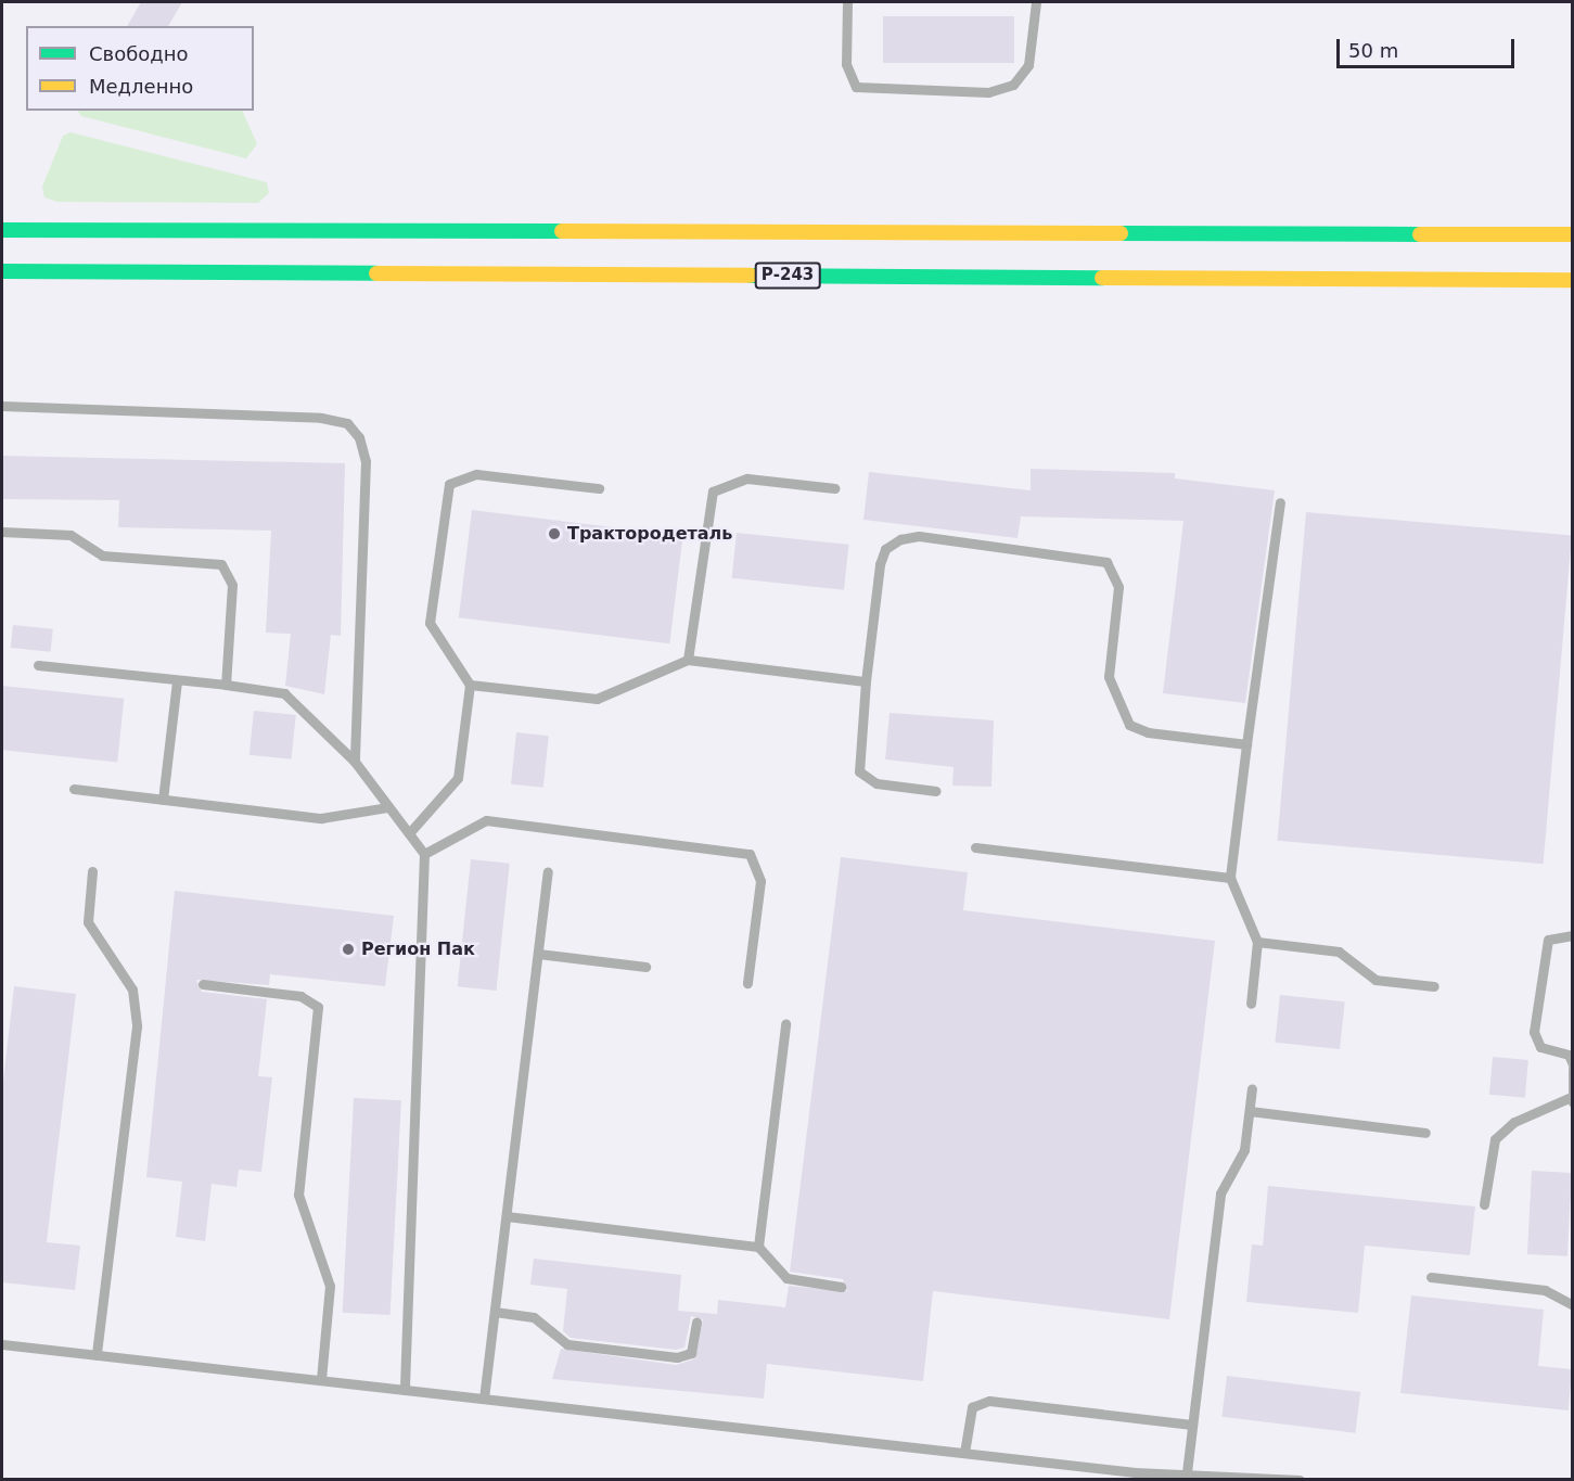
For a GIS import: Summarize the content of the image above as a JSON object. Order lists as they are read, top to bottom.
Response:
{
  "streets": {
    "highway": ["Р-243"]
  },
  "places": ["Трактородеталь", "Регион Пак"],
  "legend": ["Свободно", "Медленно"],
  "scale_bar": "50 m"
}
